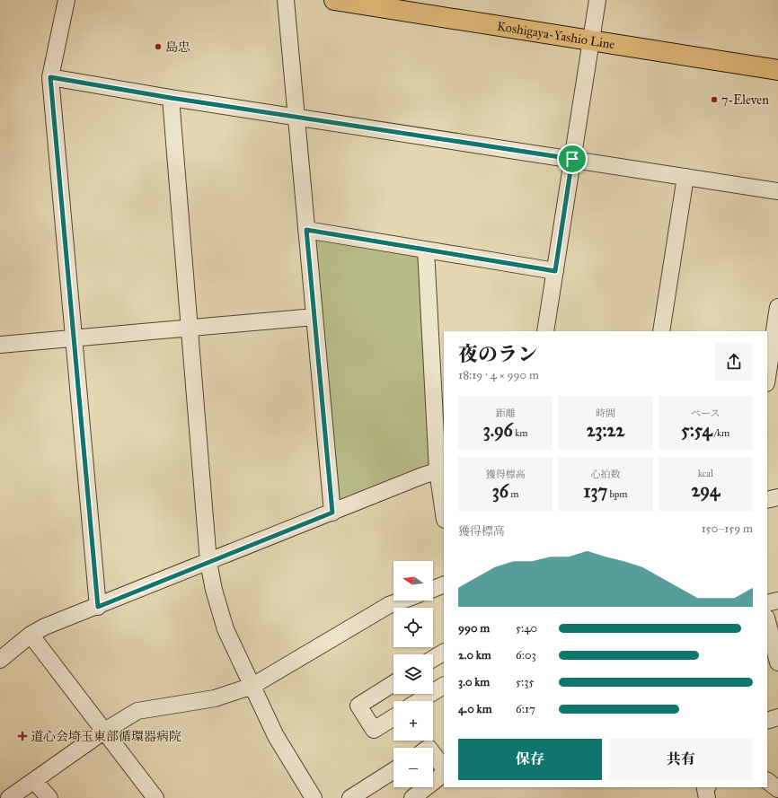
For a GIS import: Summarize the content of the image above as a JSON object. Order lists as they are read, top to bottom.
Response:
{
  "streets": {
    "main road": ["Koshigaya-Yashio Line"]
  },
  "places": {
    "other": ["島忠", "7-Eleven"],
    "health": ["道心会埼玉東部循環器病院"]
  },
  "north": "left",
  "page": {
    "heading": ["夜のラン", "18:19 · 4 × 990 m"],
    "stats": [
      ["距離", "3.96 km"],
      ["時間", "23:22"],
      ["ペース", "5:54 /km"],
      ["獲得標高", "36 m"],
      ["心拍数", "137 bpm"],
      ["kcal", "294"]
    ],
    "chart": ["獲得標高", "150–159 m"],
    "map_buttons": ["+", "−"],
    "list": [
      {
        "name": "990 m",
        "note": "5:40"
      },
      {
        "name": "2.0 km",
        "note": "6:03"
      },
      {
        "name": "3.0 km",
        "note": "5:35"
      },
      {
        "name": "4.0 km",
        "note": "6:17"
      }
    ],
    "buttons": ["保存", "共有"]
  }
}
